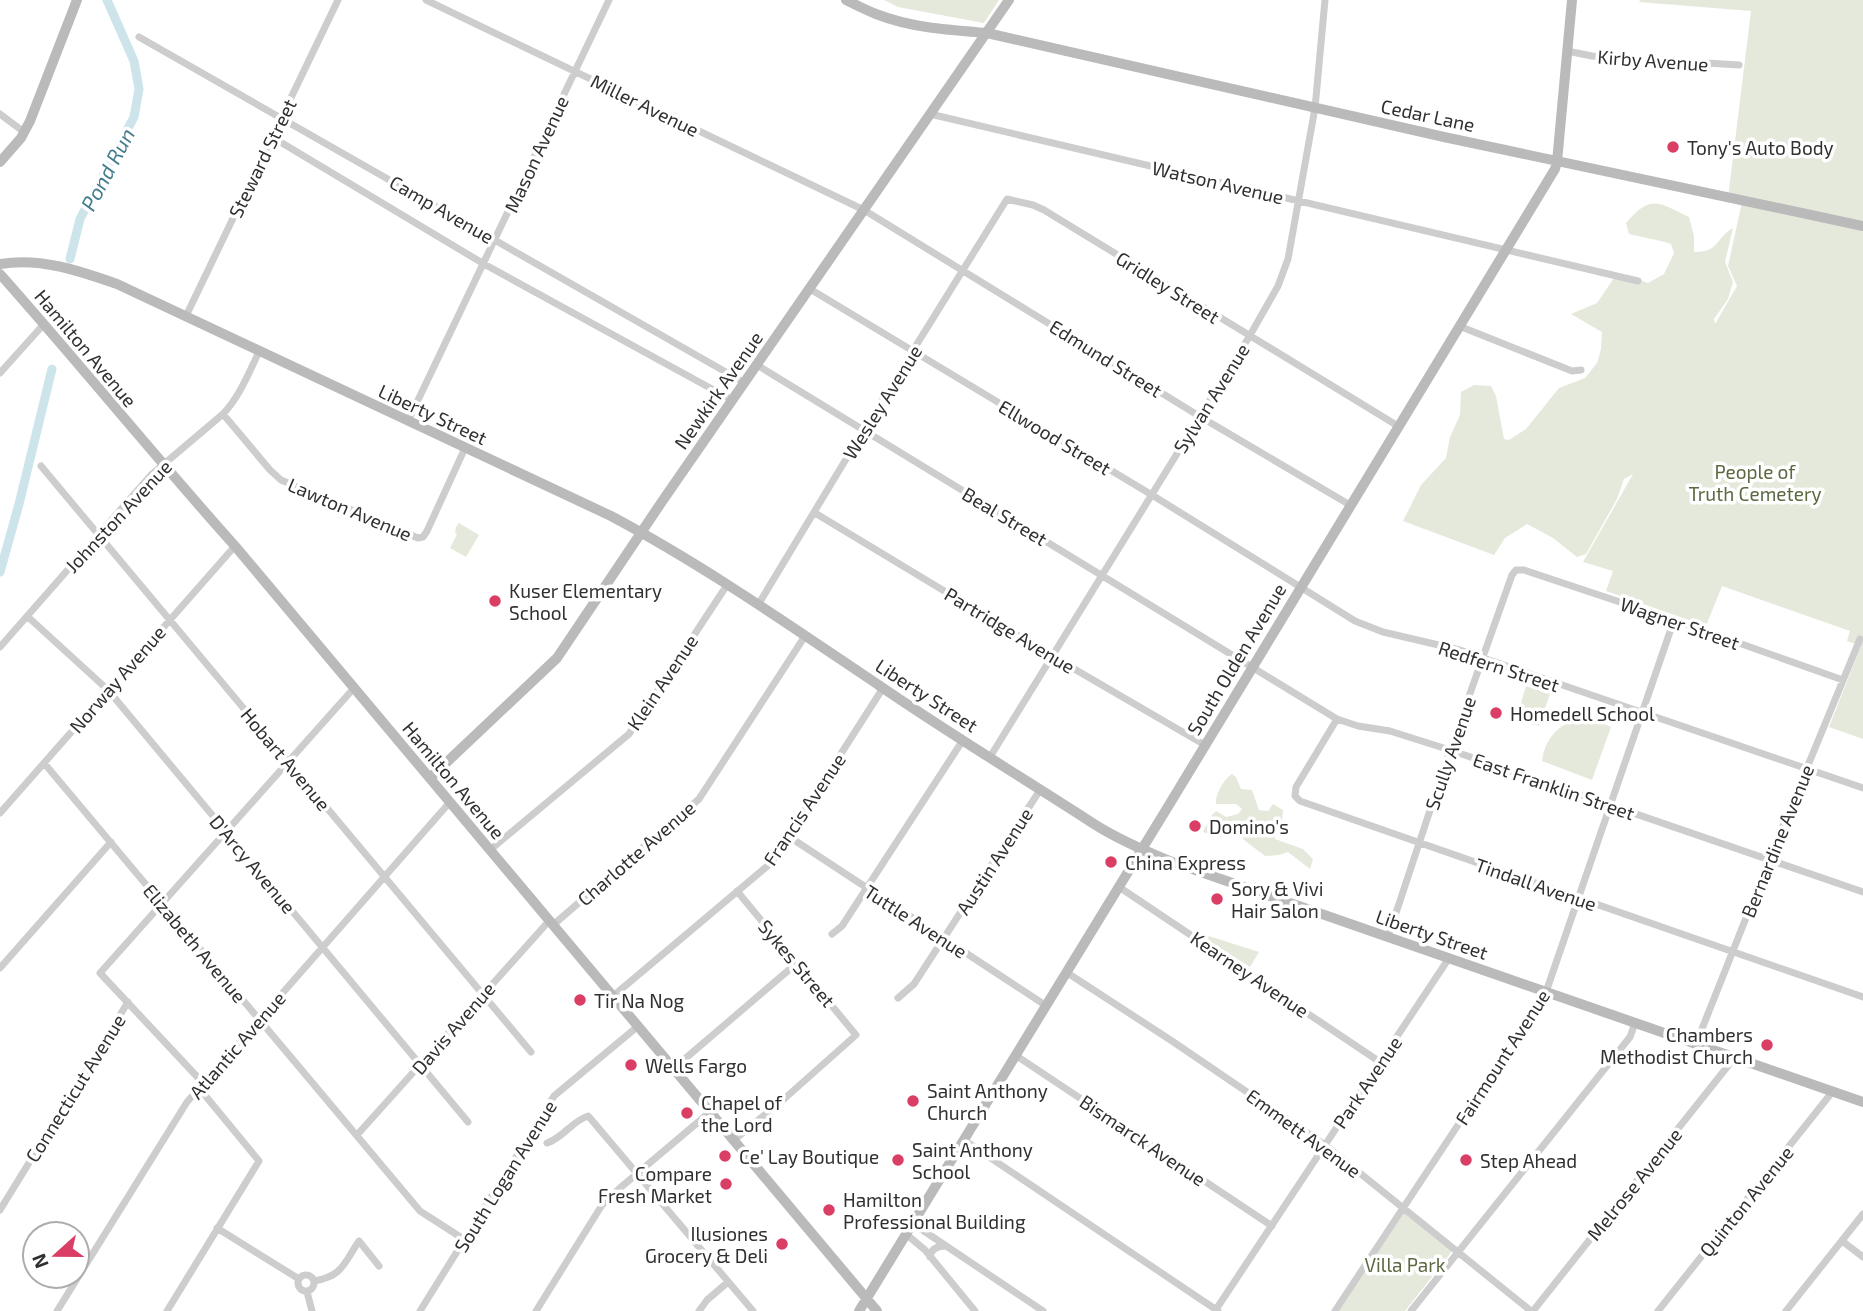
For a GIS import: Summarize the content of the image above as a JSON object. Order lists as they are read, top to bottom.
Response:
{
  "streets": {
    "street": [
      "Kirby Avenue",
      "Miller Avenue",
      "Cedar Lane",
      "Mason Avenue",
      "Steward Street",
      "Watson Avenue",
      "Camp Avenue",
      "Gridley Street",
      "Hamilton Avenue",
      "Edmund Street",
      "Newkirk Avenue",
      "Sylvan Avenue",
      "Wesley Avenue",
      "Liberty Street",
      "Ellwood Street",
      "Lawton Avenue",
      "Johnston Avenue",
      "Beal Street",
      "Wagner Street",
      "Partridge Avenue",
      "South Olden Avenue",
      "Redfern Street",
      "Norway Avenue",
      "Klein Avenue",
      "Scully Avenue",
      "Hobart Avenue",
      "East Franklin Street",
      "Francis Avenue",
      "Bernardine Avenue",
      "Charlotte Avenue",
      "Austin Avenue",
      "D'Arcy Avenue",
      "Tindall Avenue",
      "Tuttle Avenue",
      "Elizabeth Avenue",
      "Sykes Street",
      "Kearney Avenue",
      "Davis Avenue",
      "Atlantic Avenue",
      "Fairmount Avenue",
      "Park Avenue",
      "Connecticut Avenue",
      "Emmett Avenue",
      "Bismarck Avenue",
      "South Logan Avenue",
      "Melrose Avenue",
      "Quinton Avenue"
    ]
  },
  "crossings": [
    ["Kirby Avenue", "South Olden Avenue"],
    ["Miller Avenue", "Mason Avenue"],
    ["Miller Avenue", "Edmund Street"],
    ["Miller Avenue", "Newkirk Avenue"],
    ["Cedar Lane", "Newkirk Avenue"],
    ["Cedar Lane", "Sylvan Avenue"],
    ["Cedar Lane", "South Olden Avenue"],
    ["Mason Avenue", "Camp Avenue"],
    ["Mason Avenue", "Liberty Street"],
    ["Steward Street", "Camp Avenue"],
    ["Steward Street", "Liberty Street"],
    ["Watson Avenue", "Newkirk Avenue"],
    ["Watson Avenue", "Sylvan Avenue"],
    ["Watson Avenue", "South Olden Avenue"],
    ["Camp Avenue", "Newkirk Avenue"],
    ["Gridley Street", "Sylvan Avenue"],
    ["Gridley Street", "Wesley Avenue"],
    ["Gridley Street", "South Olden Avenue"],
    ["Hamilton Avenue", "Newkirk Avenue"],
    ["Hamilton Avenue", "Johnston Avenue"],
    ["Hamilton Avenue", "South Olden Avenue"],
    ["Hamilton Avenue", "Norway Avenue"],
    ["Hamilton Avenue", "Klein Avenue"],
    ["Hamilton Avenue", "Francis Avenue"],
    ["Hamilton Avenue", "Charlotte Avenue"],
    ["Hamilton Avenue", "Sykes Street"],
    ["Hamilton Avenue", "Davis Avenue"],
    ["Hamilton Avenue", "Atlantic Avenue"],
    ["Hamilton Avenue", "South Logan Avenue"],
    ["Edmund Street", "Newkirk Avenue"],
    ["Edmund Street", "Sylvan Avenue"],
    ["Edmund Street", "Wesley Avenue"],
    ["Edmund Street", "South Olden Avenue"],
    ["Newkirk Avenue", "Liberty Street"],
    ["Newkirk Avenue", "Ellwood Street"],
    ["Newkirk Avenue", "Beal Street"],
    ["Sylvan Avenue", "Liberty Street"],
    ["Sylvan Avenue", "Ellwood Street"],
    ["Sylvan Avenue", "Beal Street"],
    ["Sylvan Avenue", "Partridge Avenue"],
    ["Wesley Avenue", "Liberty Street"],
    ["Wesley Avenue", "Ellwood Street"],
    ["Wesley Avenue", "Beal Street"],
    ["Wesley Avenue", "Partridge Avenue"],
    ["Liberty Street", "Lawton Avenue"],
    ["Liberty Street", "Johnston Avenue"],
    ["Liberty Street", "South Olden Avenue"],
    ["Liberty Street", "Klein Avenue"],
    ["Liberty Street", "Scully Avenue"],
    ["Liberty Street", "Francis Avenue"],
    ["Liberty Street", "Bernardine Avenue"],
    ["Liberty Street", "Charlotte Avenue"],
    ["Liberty Street", "Austin Avenue"],
    ["Liberty Street", "Fairmount Avenue"],
    ["Liberty Street", "Park Avenue"],
    ["Liberty Street", "Melrose Avenue"],
    ["Liberty Street", "Quinton Avenue"],
    ["Ellwood Street", "South Olden Avenue"],
    ["Ellwood Street", "Redfern Street"],
    ["Lawton Avenue", "Johnston Avenue"],
    ["Johnston Avenue", "Hobart Avenue"],
    ["Johnston Avenue", "D'Arcy Avenue"],
    ["Beal Street", "South Olden Avenue"],
    ["Beal Street", "East Franklin Street"],
    ["Wagner Street", "Scully Avenue"],
    ["Wagner Street", "Bernardine Avenue"],
    ["Wagner Street", "Fairmount Avenue"],
    ["Partridge Avenue", "South Olden Avenue"],
    ["South Olden Avenue", "Redfern Street"],
    ["South Olden Avenue", "East Franklin Street"],
    ["South Olden Avenue", "Tuttle Avenue"],
    ["South Olden Avenue", "Kearney Avenue"],
    ["South Olden Avenue", "Emmett Avenue"],
    ["South Olden Avenue", "Bismarck Avenue"],
    ["Redfern Street", "Scully Avenue"],
    ["Redfern Street", "Bernardine Avenue"],
    ["Redfern Street", "Fairmount Avenue"],
    ["Norway Avenue", "Hobart Avenue"],
    ["Norway Avenue", "D'Arcy Avenue"],
    ["Norway Avenue", "Elizabeth Avenue"],
    ["Scully Avenue", "East Franklin Street"],
    ["Scully Avenue", "Tindall Avenue"],
    ["Hobart Avenue", "Davis Avenue"],
    ["Hobart Avenue", "Atlantic Avenue"],
    ["East Franklin Street", "Bernardine Avenue"],
    ["East Franklin Street", "Tindall Avenue"],
    ["East Franklin Street", "Fairmount Avenue"],
    ["Francis Avenue", "Tuttle Avenue"],
    ["Francis Avenue", "Sykes Street"],
    ["Bernardine Avenue", "Tindall Avenue"],
    ["Charlotte Avenue", "Davis Avenue"],
    ["Austin Avenue", "Tuttle Avenue"],
    ["D'Arcy Avenue", "Davis Avenue"],
    ["D'Arcy Avenue", "Atlantic Avenue"],
    ["Tindall Avenue", "Fairmount Avenue"],
    ["Elizabeth Avenue", "Davis Avenue"],
    ["Elizabeth Avenue", "Atlantic Avenue"],
    ["Elizabeth Avenue", "South Logan Avenue"],
    ["Kearney Avenue", "Park Avenue"],
    ["Fairmount Avenue", "Emmett Avenue"],
    ["Park Avenue", "Emmett Avenue"],
    ["Park Avenue", "Bismarck Avenue"],
    ["Emmett Avenue", "Melrose Avenue"]
  ],
  "water": ["Pond Run"],
  "parks": ["People of Truth Cemetery", "Villa Park"],
  "places": [
    "Tony's Auto Body",
    "Kuser Elementary School",
    "Homedell School",
    "Domino's",
    "China Express",
    "Sory & Vivi Hair Salon",
    "Tir Na Nog",
    "Chambers Methodist Church",
    "Wells Fargo",
    "Saint Anthony Church",
    "Chapel of the Lord",
    "Ce' Lay Boutique",
    "Saint Anthony School",
    "Step Ahead",
    "Compare Fresh Market",
    "Hamilton Professional Building",
    "Ilusiones Grocery & Deli"
  ],
  "north": "left"
}
